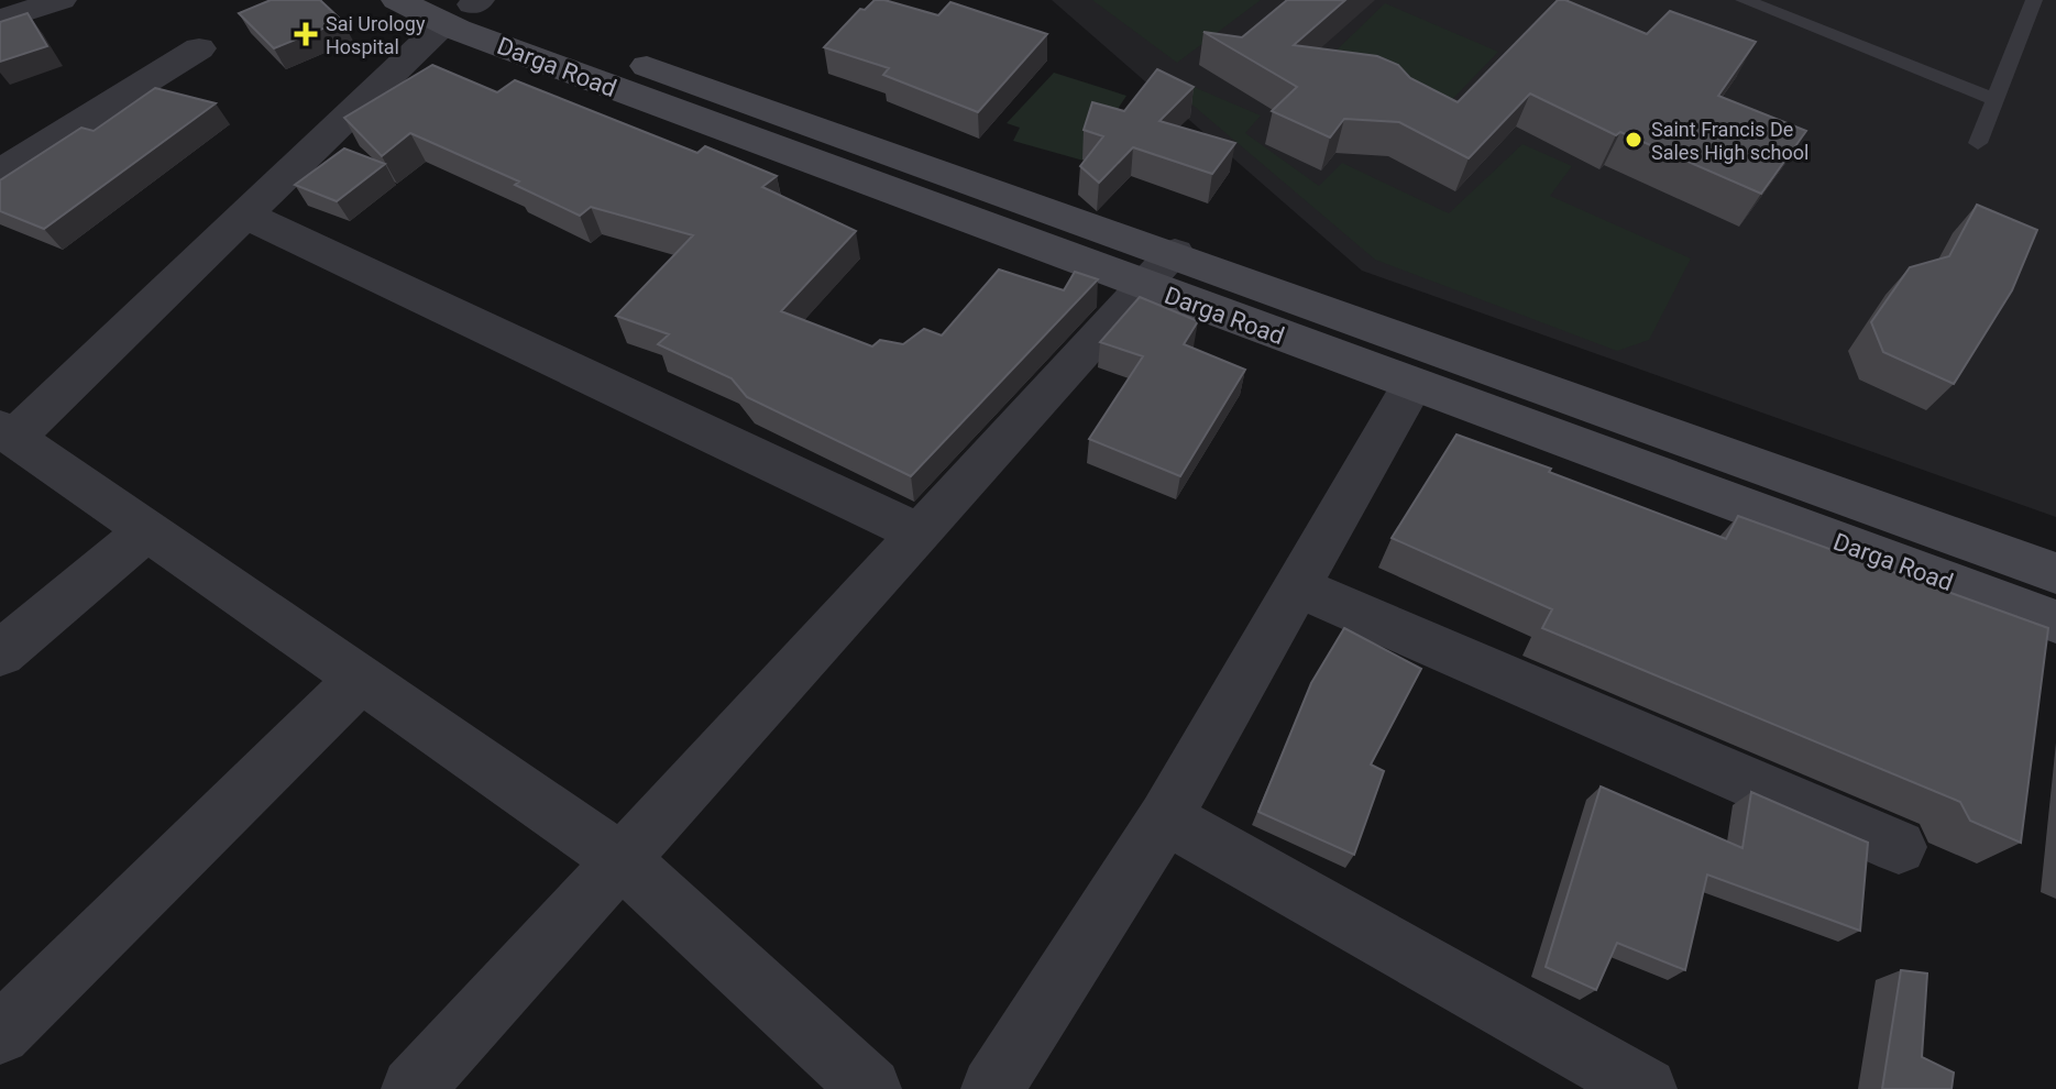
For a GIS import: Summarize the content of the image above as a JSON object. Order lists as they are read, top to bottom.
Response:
{
  "streets": {
    "main road": ["Darga Road"]
  },
  "places": {
    "health": ["Sai Urology Hospital"],
    "other": ["Saint Francis De Sales High school"]
  }
}
